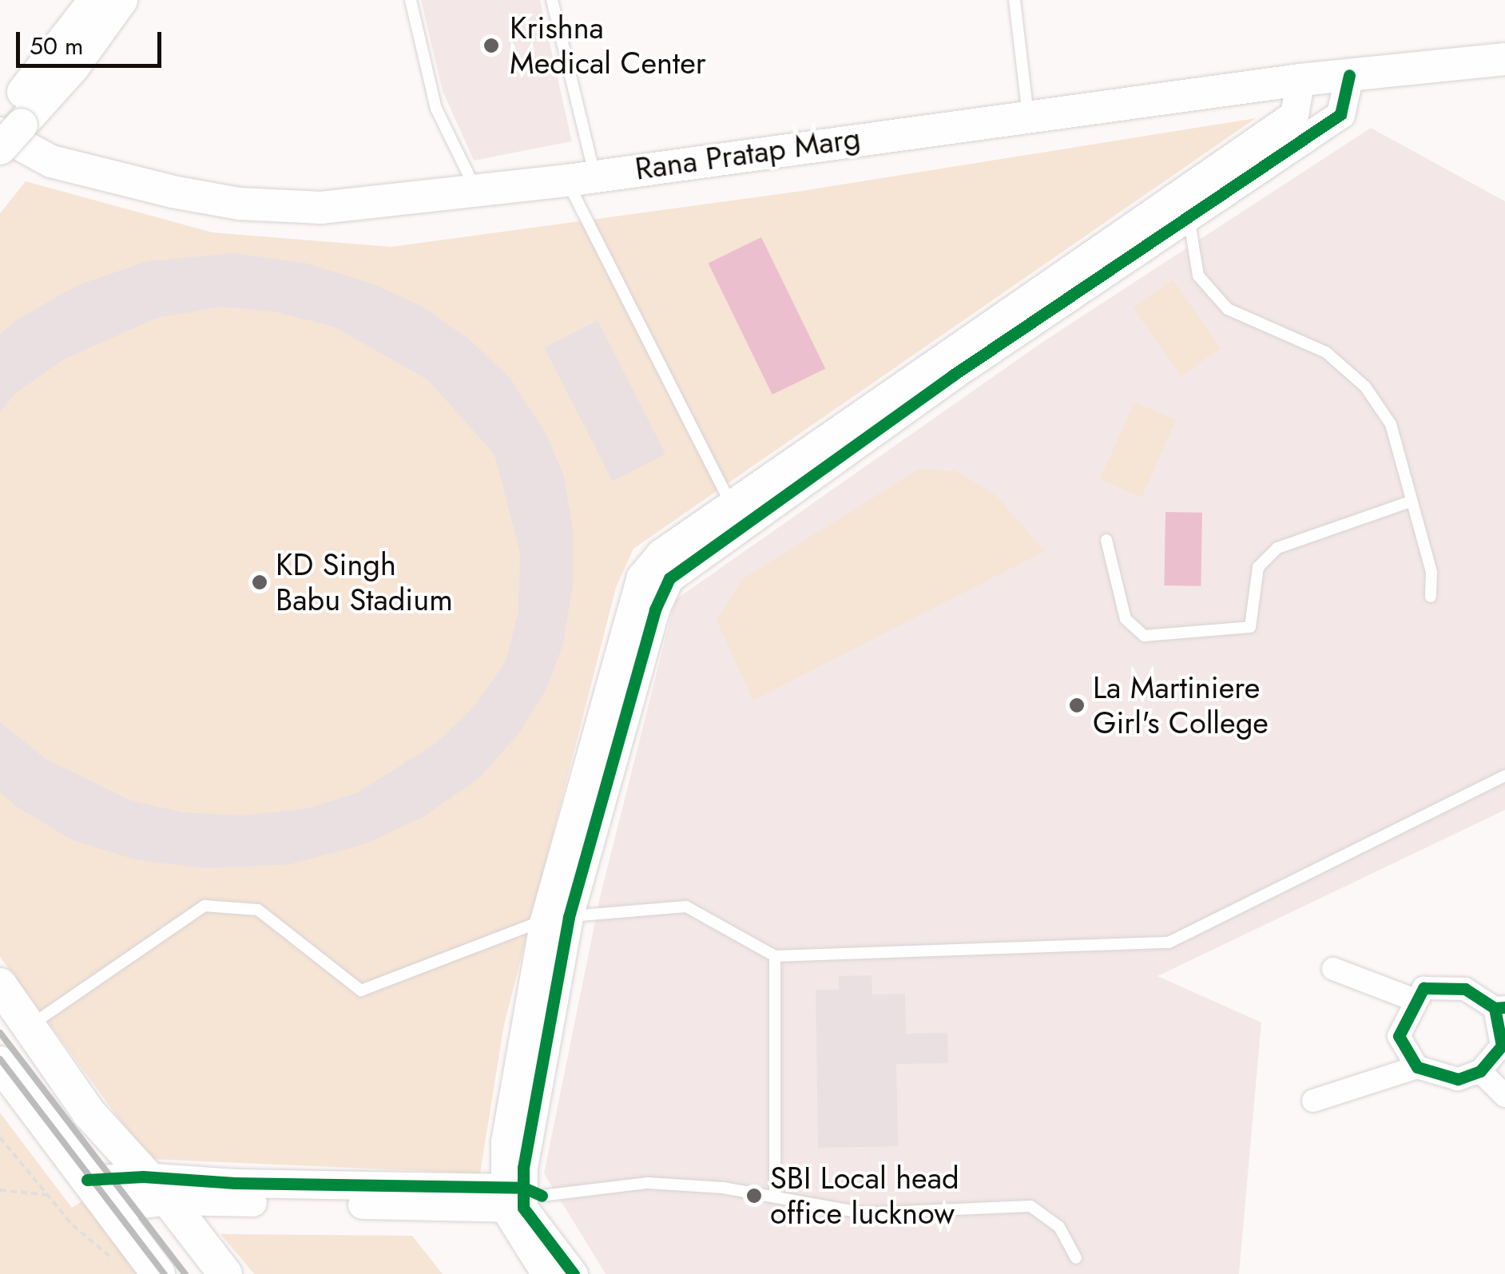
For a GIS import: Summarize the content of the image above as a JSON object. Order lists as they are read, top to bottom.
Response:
{
  "streets": {
    "main road": ["Rana Pratap Marg"]
  },
  "places": [
    "Krishna Medical Center",
    "KD Singh Babu Stadium",
    "La Martiniere Girl's College",
    "SBI Local head office lucknow"
  ],
  "scale_bar": "50 m"
}
